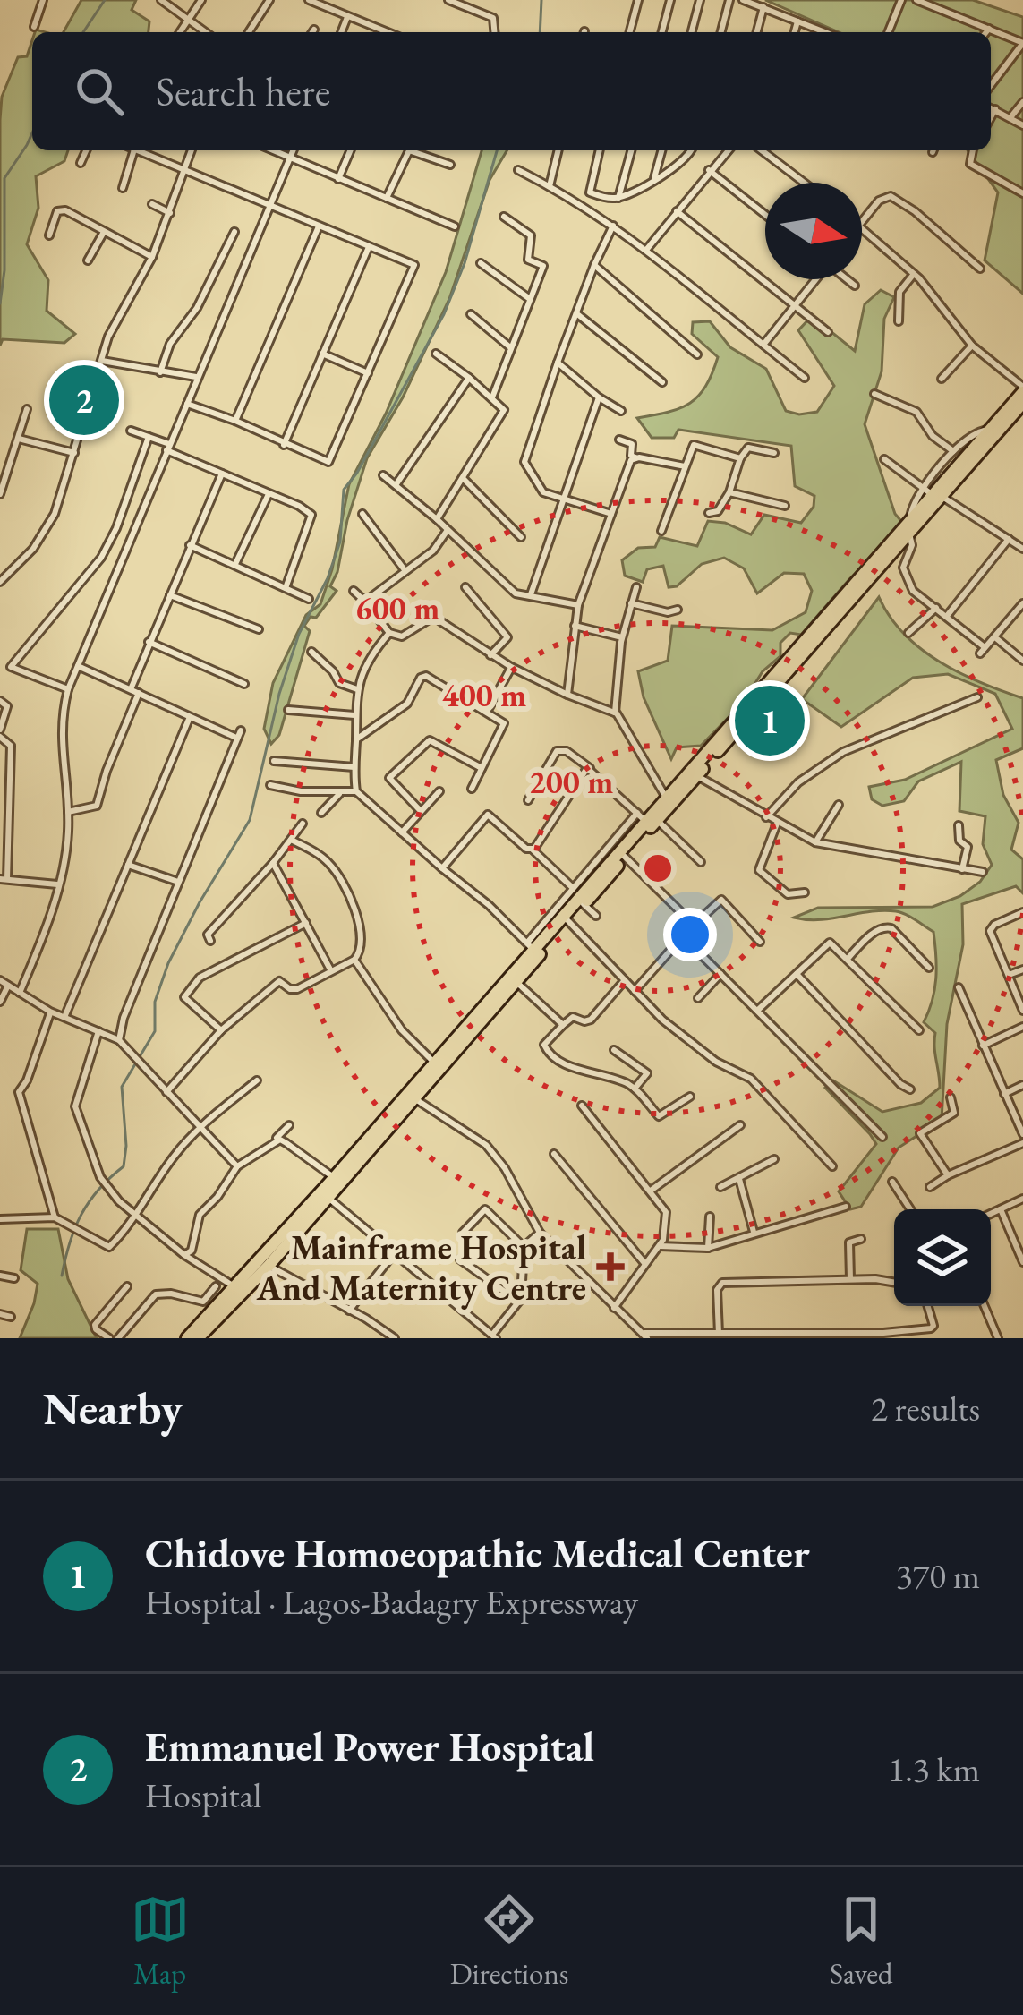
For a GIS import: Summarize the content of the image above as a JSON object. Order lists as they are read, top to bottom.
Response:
{
  "places": {
    "health": ["Mainframe Hospital And Maternity Centre"]
  },
  "north": "right",
  "page": {
    "search": "Search here",
    "pins": ["2", "1"],
    "heading": ["Nearby", "2 results"],
    "list": [
      {
        "mark": "1",
        "name": "Chidove Homoeopathic Medical Center",
        "note": "Hospital · Lagos-Badagry Expressway",
        "value": "370 m"
      },
      {
        "mark": "2",
        "name": "Emmanuel Power Hospital",
        "note": "Hospital",
        "value": "1.3 km"
      }
    ],
    "nav": ["Map", "Directions", "Saved"]
  },
  "rings": ["600 m", "400 m", "200 m"]
}
